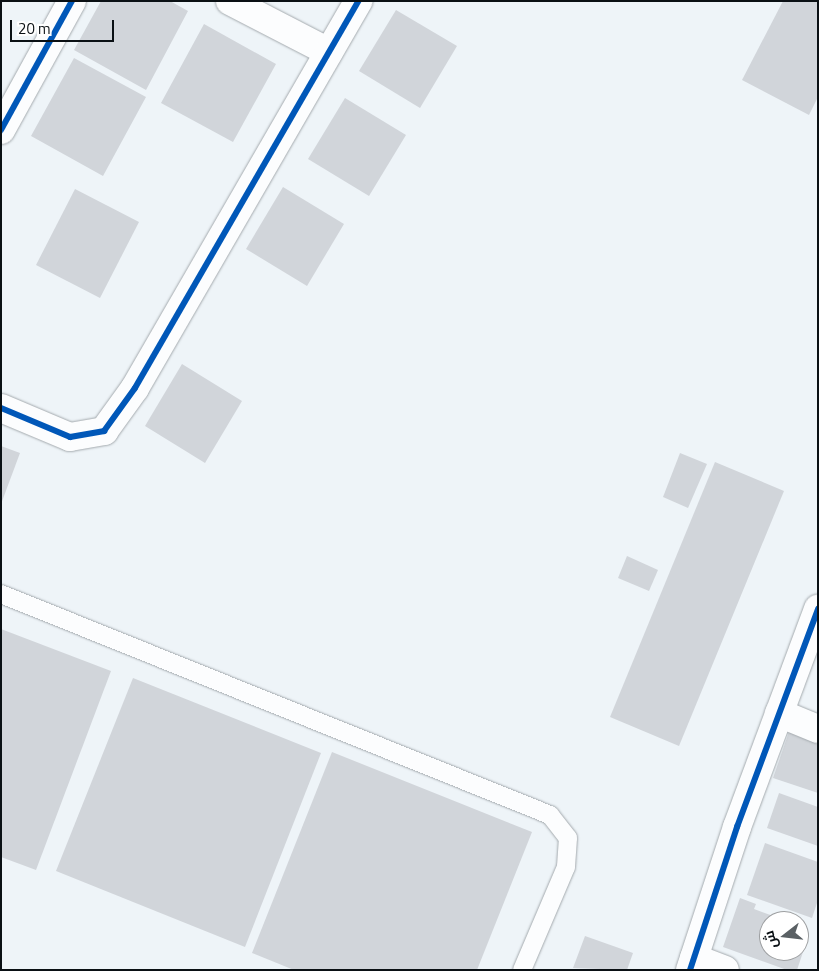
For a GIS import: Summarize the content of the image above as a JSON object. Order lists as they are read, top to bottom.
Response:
{
  "scale_bar": "20 m",
  "north": "left"
}
